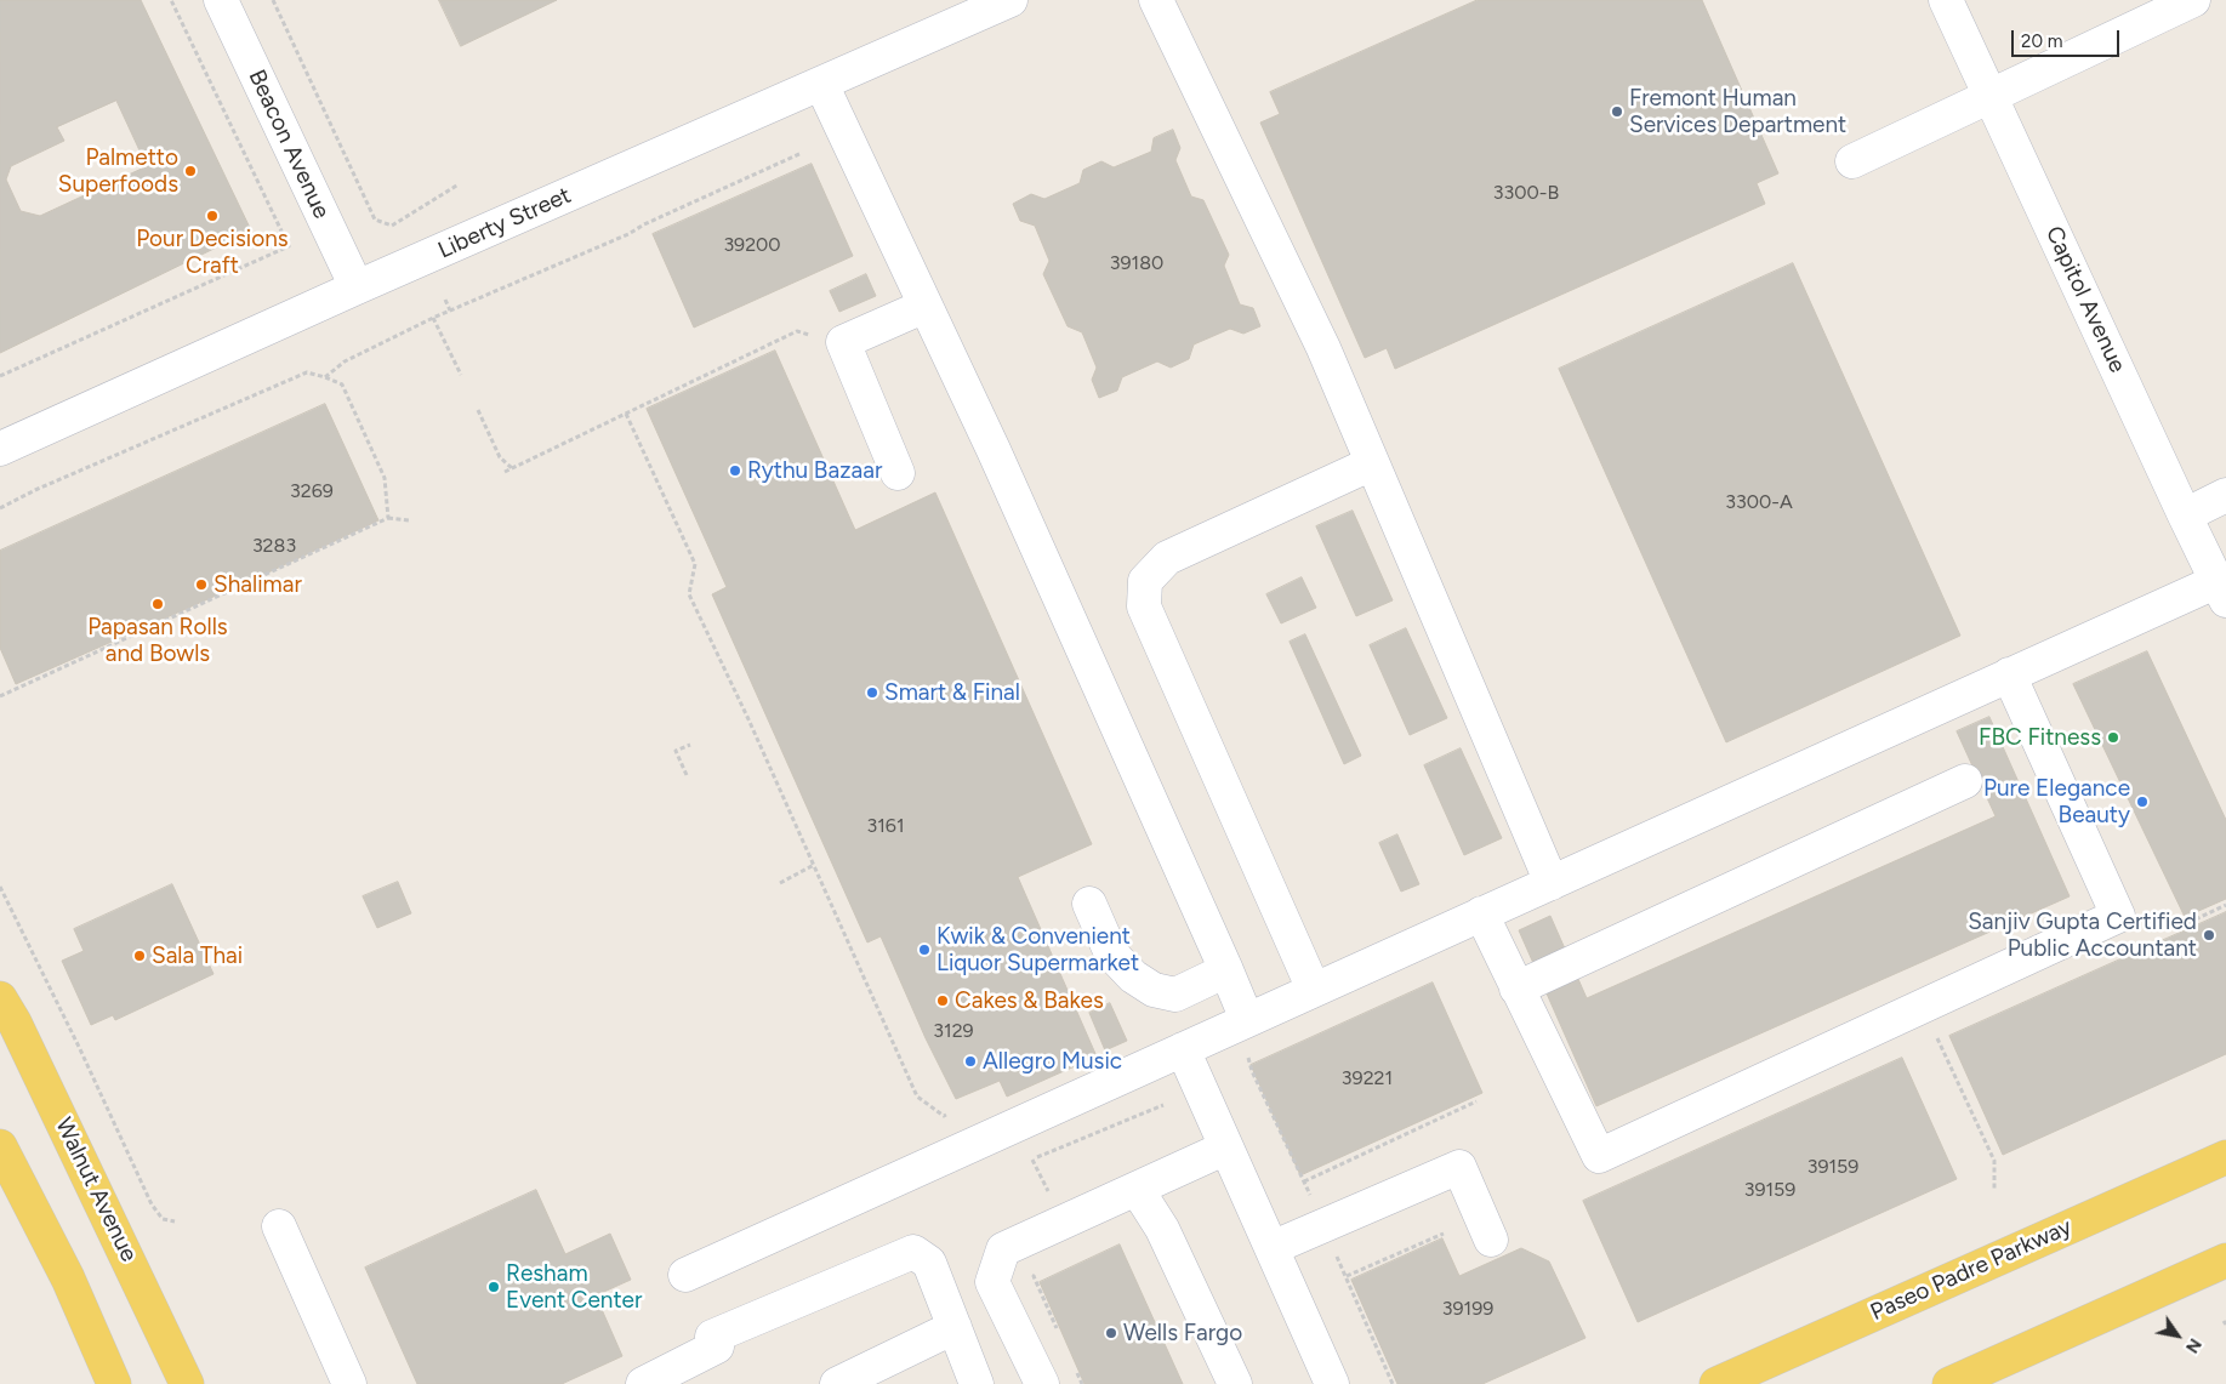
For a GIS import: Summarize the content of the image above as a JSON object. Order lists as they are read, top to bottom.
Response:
{
  "streets": {
    "main road": ["Walnut Avenue", "Paseo Padre Parkway"],
    "street": ["Beacon Avenue", "Liberty Street", "Capitol Avenue"]
  },
  "crossings": [
    ["Beacon Avenue", "Liberty Street"]
  ],
  "places": [
    "Fremont Human Services Department",
    "Palmetto Superfoods",
    "Pour Decisions Craft",
    "Rythu Bazaar",
    "Shalimar",
    "Papasan Rolls and Bowls",
    "Smart & Final",
    "FBC Fitness",
    "Pure Elegance Beauty",
    "Sanjiv Gupta Certified Public Accountant",
    "Kwik & Convenient Liquor Supermarket",
    "Sala Thai",
    "Cakes & Bakes",
    "Allegro Music",
    "Resham Event Center",
    "Wells Fargo"
  ],
  "house_numbers": [
    "3300-B",
    "39200",
    "39180",
    "3269",
    "3300-A",
    "3283",
    "3161",
    "3129",
    "39221",
    "39159",
    "39159",
    "39199"
  ],
  "scale_bar": "20 m",
  "north": "bottom right"
}
